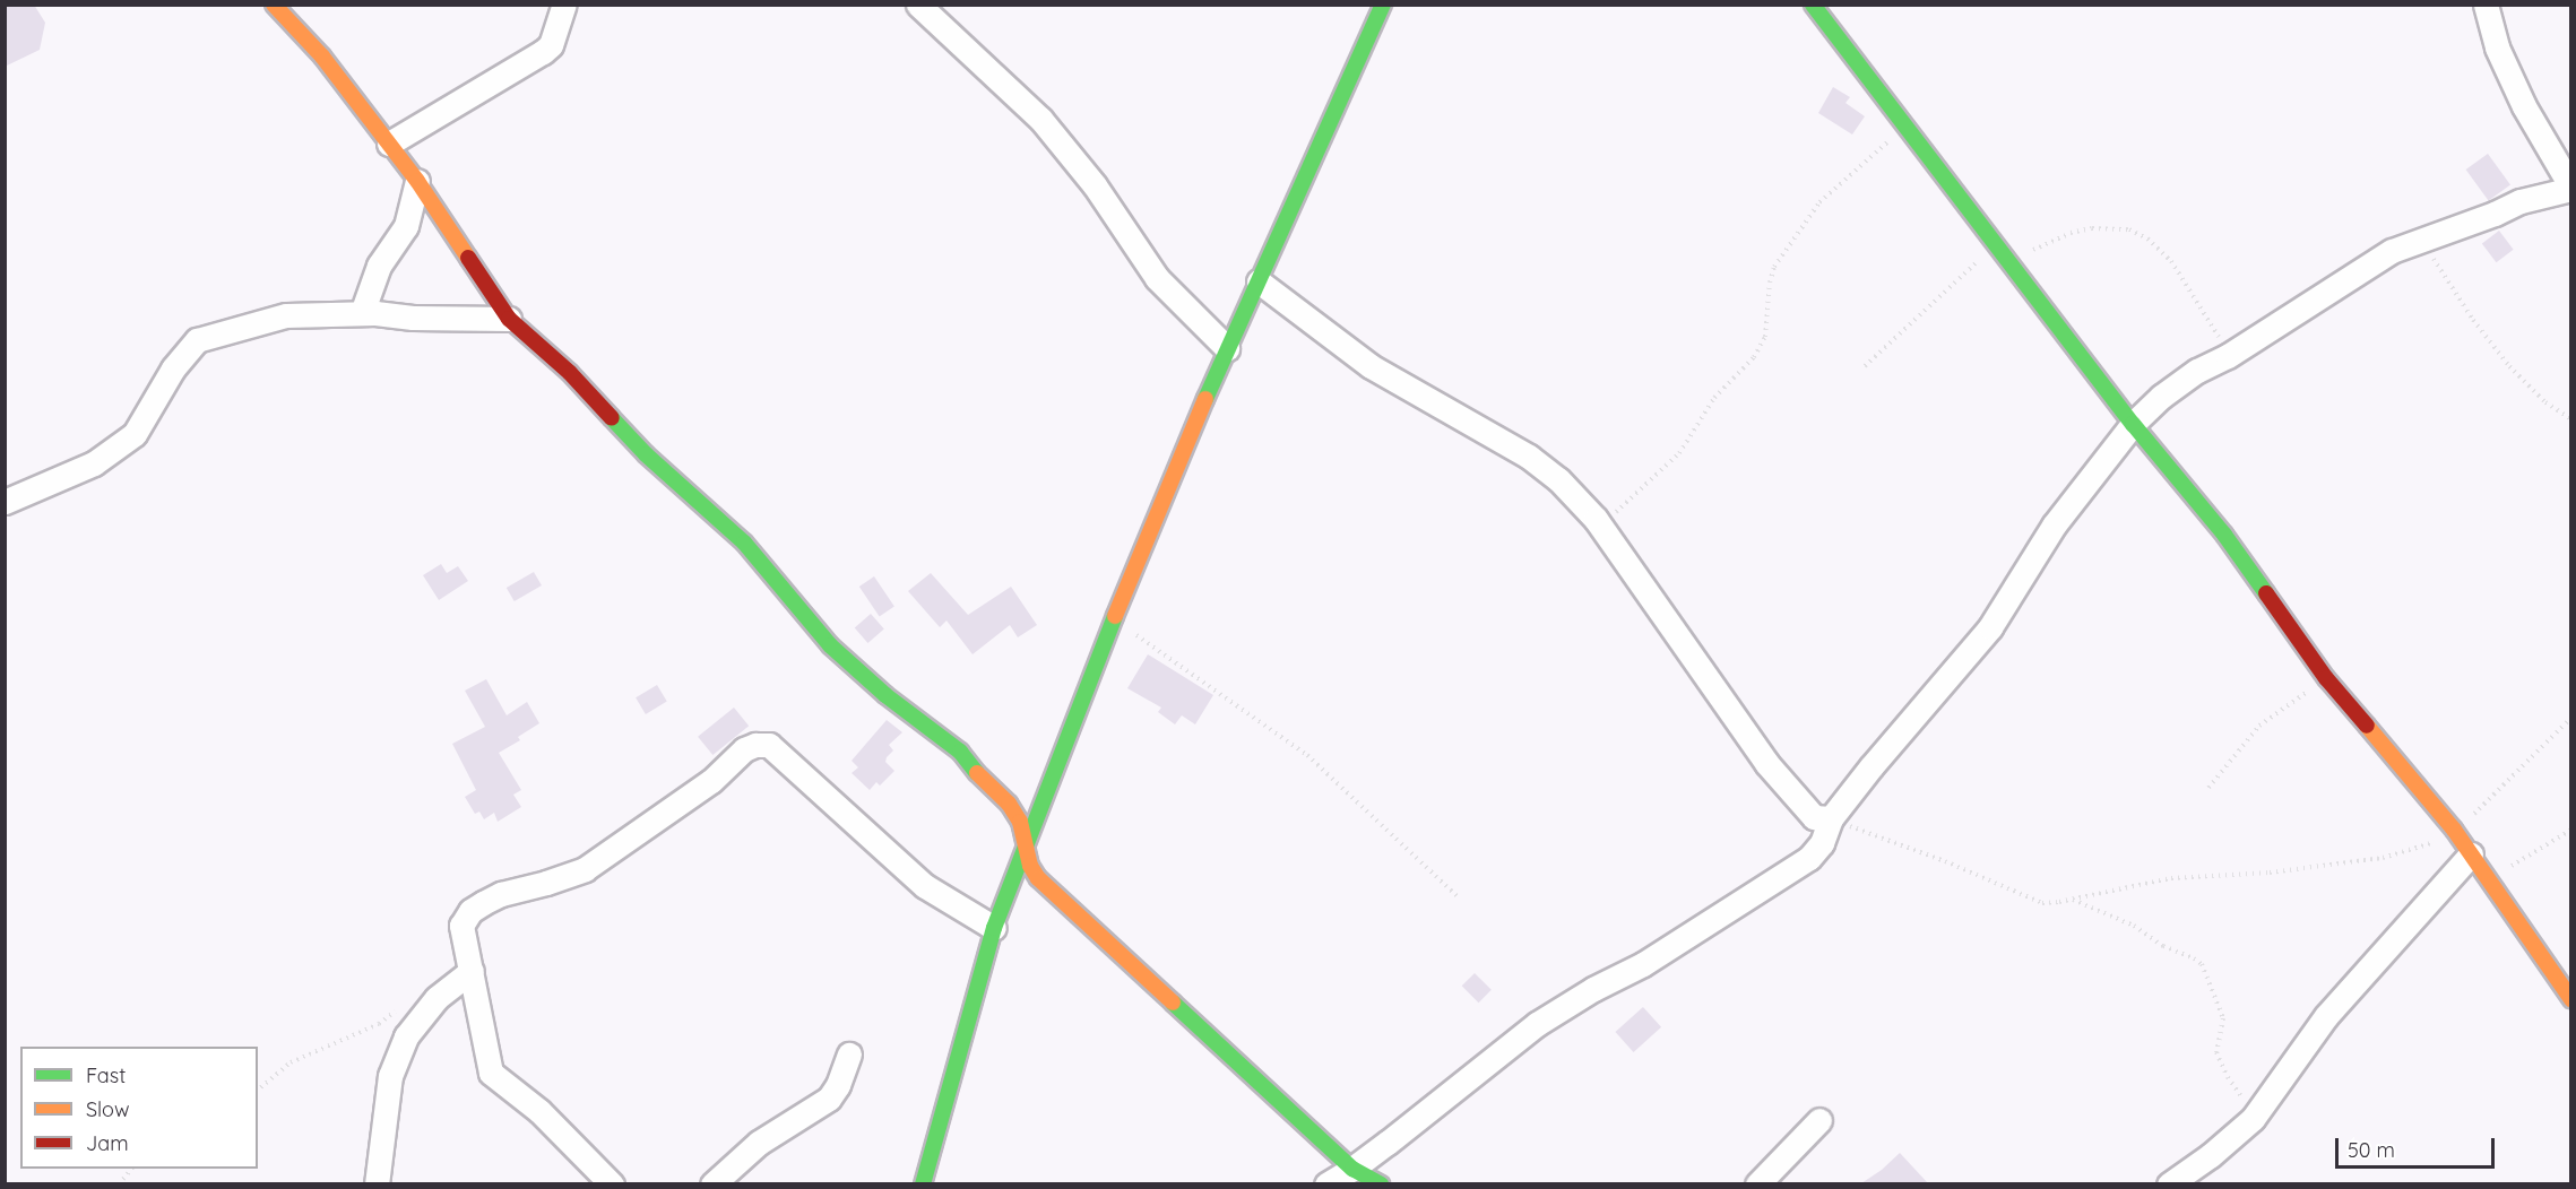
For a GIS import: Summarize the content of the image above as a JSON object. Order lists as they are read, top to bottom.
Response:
{
  "legend": ["Fast", "Slow", "Jam"],
  "scale_bar": "50 m"
}
